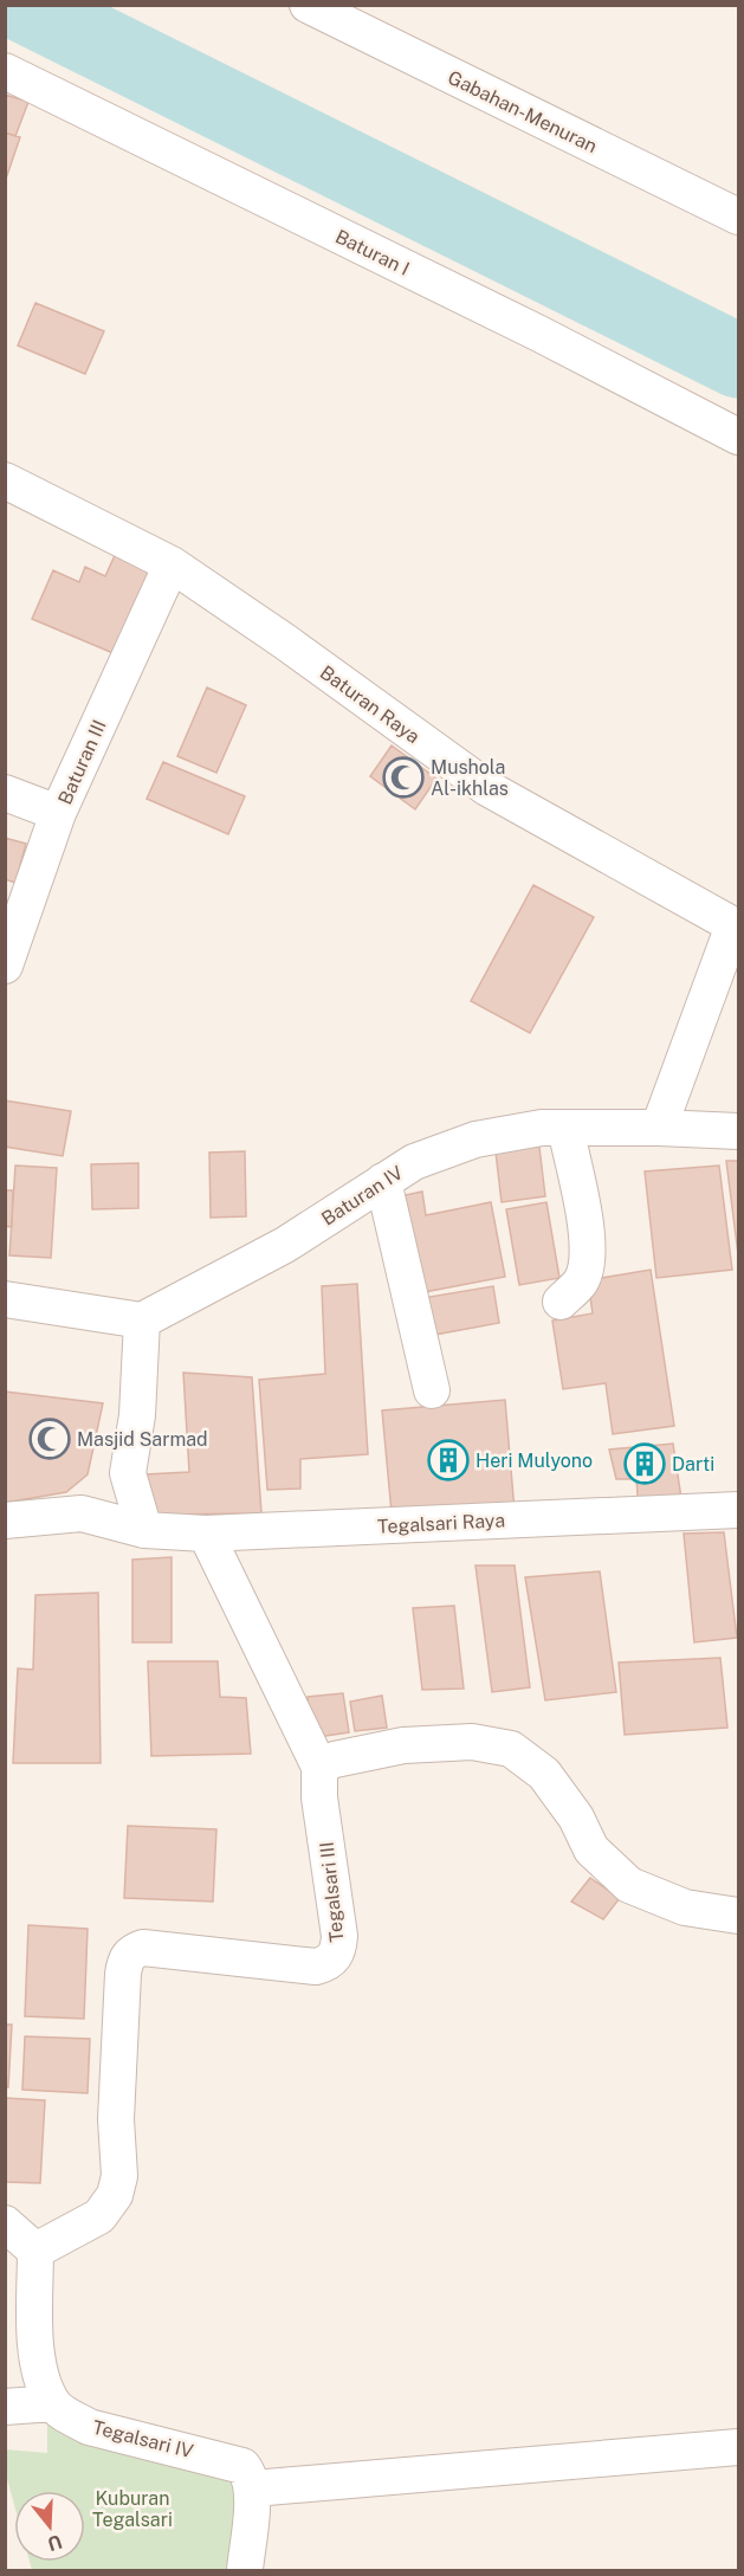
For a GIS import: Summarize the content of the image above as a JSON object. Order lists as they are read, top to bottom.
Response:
{
  "streets": {
    "street": [
      "Gabahan-Menuran",
      "Baturan I",
      "Baturan Raya",
      "Baturan III",
      "Baturan IV",
      "Tegalsari Raya",
      "Tegalsari III",
      "Tegalsari IV"
    ]
  },
  "crossings": [
    ["Baturan Raya", "Baturan III"],
    ["Baturan Raya", "Baturan IV"]
  ],
  "parks": ["Kuburan Tegalsari"],
  "places": {
    "mosque": ["Mushola Al-ikhlas", "Masjid Sarmad"],
    "building": ["Heri Mulyono", "Darti"]
  },
  "north": "bottom"
}
